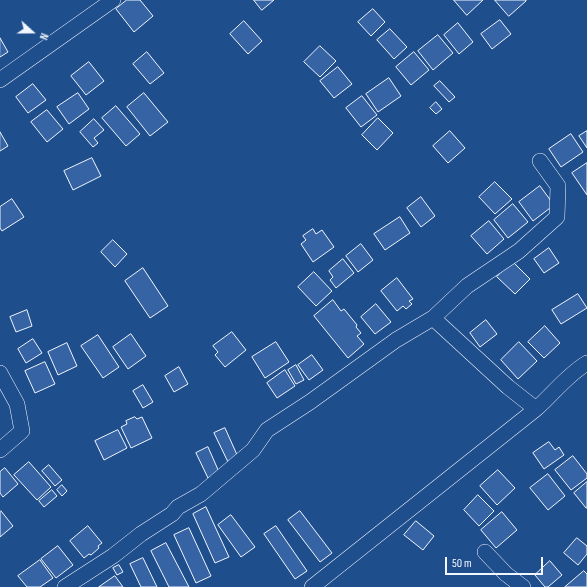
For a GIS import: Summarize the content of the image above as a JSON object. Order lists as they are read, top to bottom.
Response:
{
  "scale_bar": "50 m",
  "north": "right"
}
